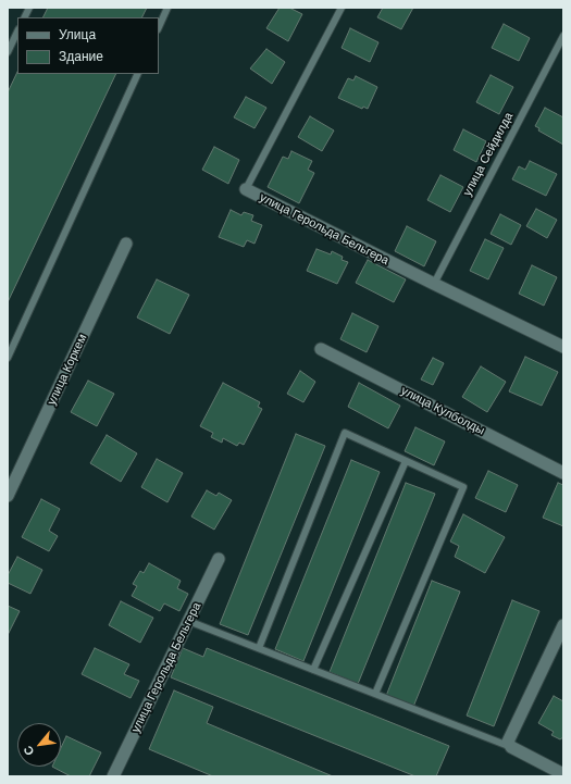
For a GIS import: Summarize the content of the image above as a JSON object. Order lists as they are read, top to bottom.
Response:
{
  "streets": {
    "street": ["улица Герольда Бельгера", "улица Коркем", "улица Кулболды"],
    "lane": ["улица Сейдилда"]
  },
  "crossings": [
    ["улица Сейдилда", "улица Герольда Бельгера"]
  ],
  "legend": ["Улица", "Здание"],
  "north": "bottom left"
}
